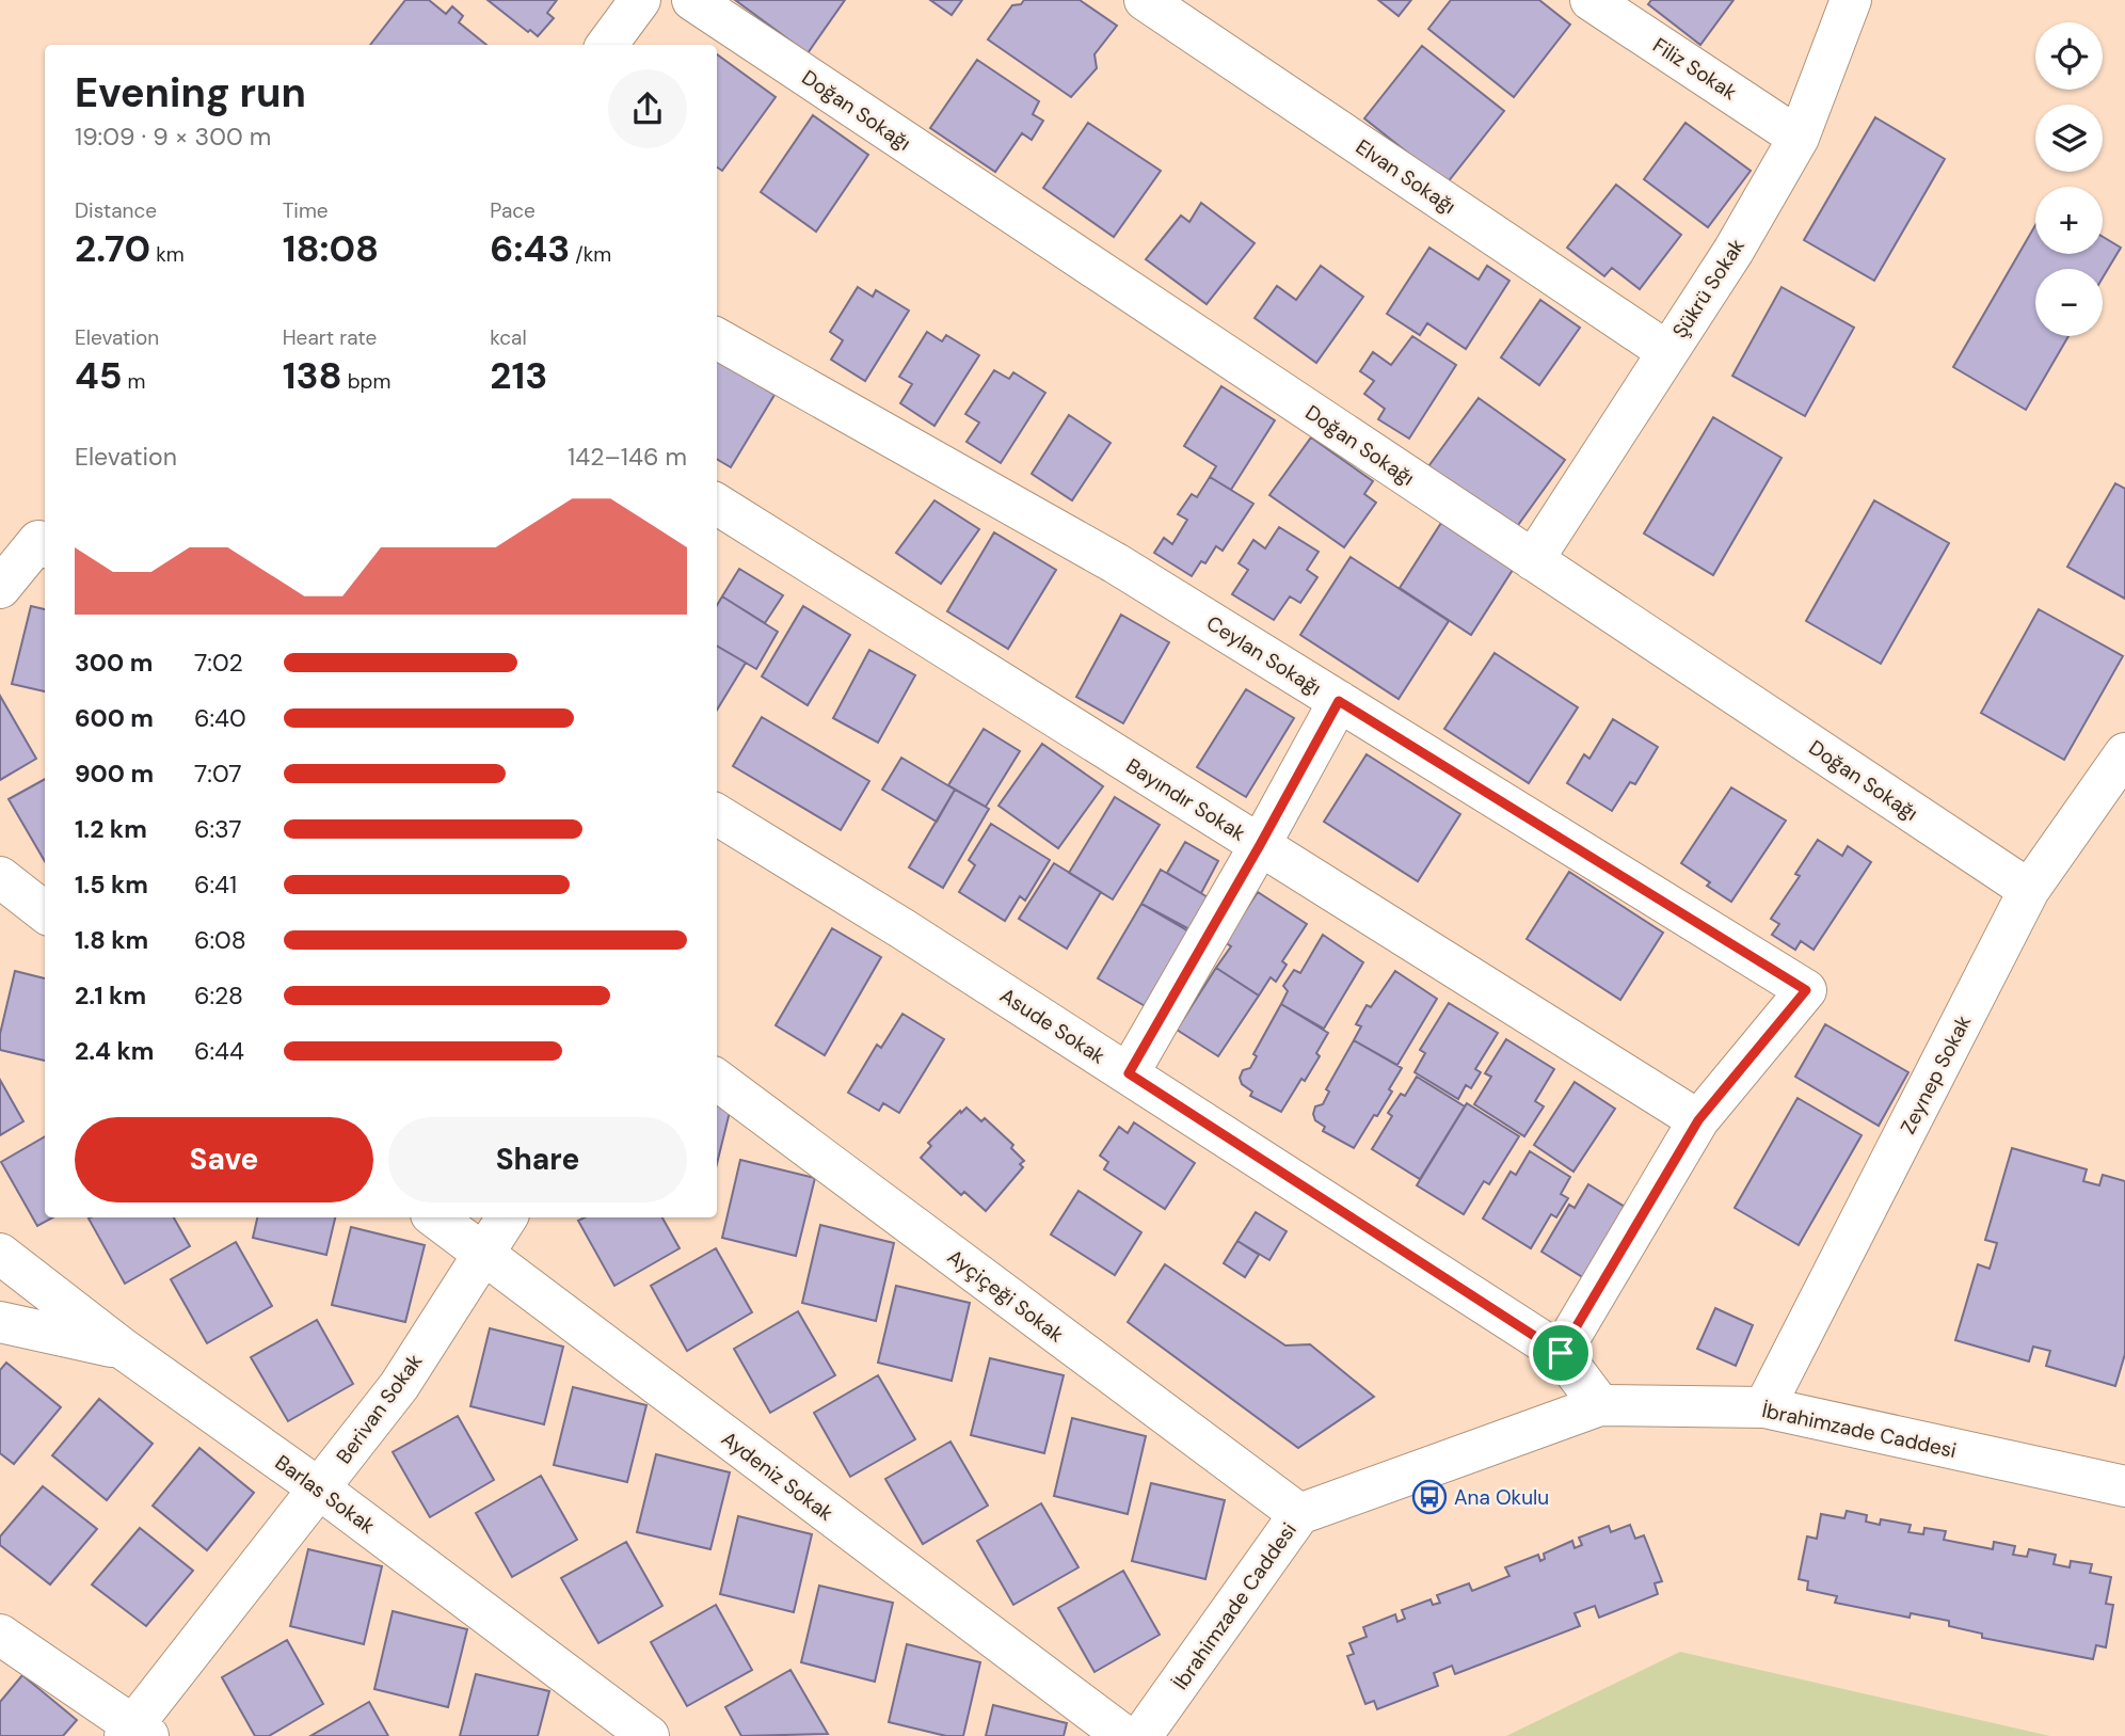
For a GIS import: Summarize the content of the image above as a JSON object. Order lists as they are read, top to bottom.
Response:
{
  "streets": {
    "street": [
      "Filiz Sokak",
      "Doğan Sokağı",
      "Elvan Sokağı",
      "Şükrü Sokak",
      "Ceylan Sokağı",
      "Bayındır Sokak",
      "Asude Sokak",
      "Zeynep Sokak",
      "Ayçiçeği Sokak",
      "Berivan Sokak",
      "İbrahimzade Caddesi",
      "Aydeniz Sokak",
      "Barlas Sokak"
    ]
  },
  "crossings": [
    ["Filiz Sokak", "Şükrü Sokak"],
    ["Doğan Sokağı", "Şükrü Sokak"],
    ["Doğan Sokağı", "Zeynep Sokak"],
    ["Elvan Sokağı", "Şükrü Sokak"],
    ["Ceylan Sokağı", "Bayındır Sokak"],
    ["Asude Sokak", "İbrahimzade Caddesi"],
    ["Zeynep Sokak", "İbrahimzade Caddesi"],
    ["Ayçiçeği Sokak", "İbrahimzade Caddesi"],
    ["Berivan Sokak", "Aydeniz Sokak"],
    ["Berivan Sokak", "Barlas Sokak"]
  ],
  "places": {
    "bus stop": ["Ana Okulu"]
  },
  "page": {
    "map_buttons": ["+", "−"],
    "heading": ["Evening run", "19:09 · 9 × 300 m"],
    "stats": [
      ["Distance", "2.70 km"],
      ["Time", "18:08"],
      ["Pace", "6:43 /km"],
      ["Elevation", "45 m"],
      ["Heart rate", "138 bpm"],
      ["kcal", "213"]
    ],
    "chart": ["Elevation", "142–146 m"],
    "list": [
      {
        "name": "300 m",
        "note": "7:02"
      },
      {
        "name": "600 m",
        "note": "6:40"
      },
      {
        "name": "900 m",
        "note": "7:07"
      },
      {
        "name": "1.2 km",
        "note": "6:37"
      },
      {
        "name": "1.5 km",
        "note": "6:41"
      },
      {
        "name": "1.8 km",
        "note": "6:08"
      },
      {
        "name": "2.1 km",
        "note": "6:28"
      },
      {
        "name": "2.4 km",
        "note": "6:44"
      }
    ],
    "buttons": ["Save", "Share"]
  }
}
